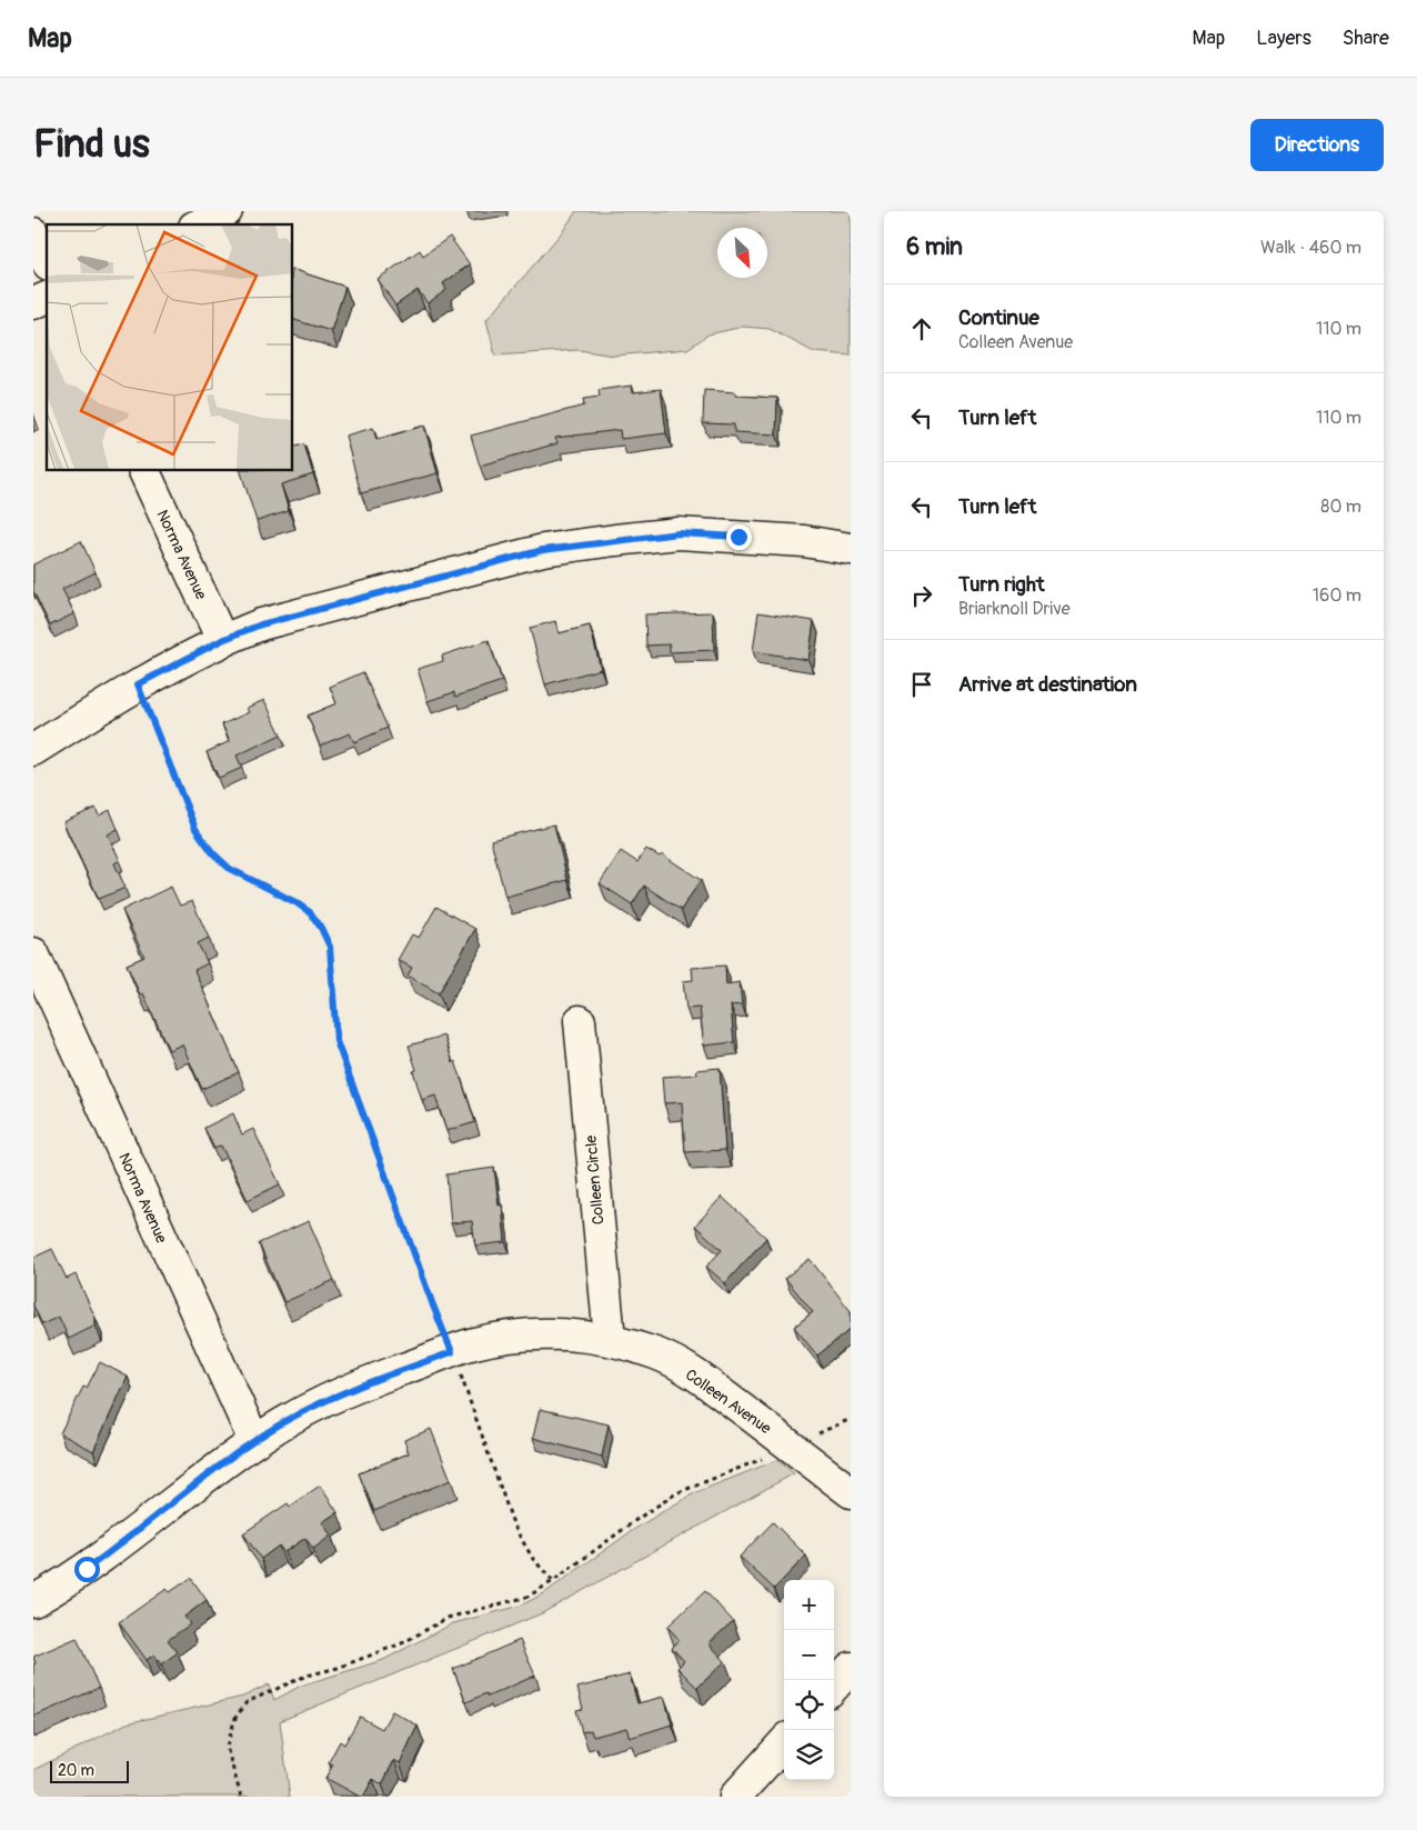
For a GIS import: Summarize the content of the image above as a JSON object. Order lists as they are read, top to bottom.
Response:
{
  "streets": {
    "street": ["Norma Avenue", "Colleen Circle", "Colleen Avenue"]
  },
  "crossings": [
    ["Norma Avenue", "Colleen Avenue"],
    ["Colleen Circle", "Colleen Avenue"]
  ],
  "scale_bar": "20 m",
  "north": "bottom right",
  "page": {
    "header": "Map",
    "nav": ["Map", "Layers", "Share"],
    "buttons": "Directions",
    "title": "Find us",
    "heading": ["6 min", "Walk · 460 m"],
    "list": [
      ["Continue", "Colleen Avenue", "110 m"],
      ["Turn left", "110 m"],
      ["Turn left", "80 m"],
      ["Turn right", "Briarknoll Drive", "160 m"],
      "Arrive at destination"
    ],
    "map_buttons": ["+", "−"],
    "scale": "20 m"
  }
}
